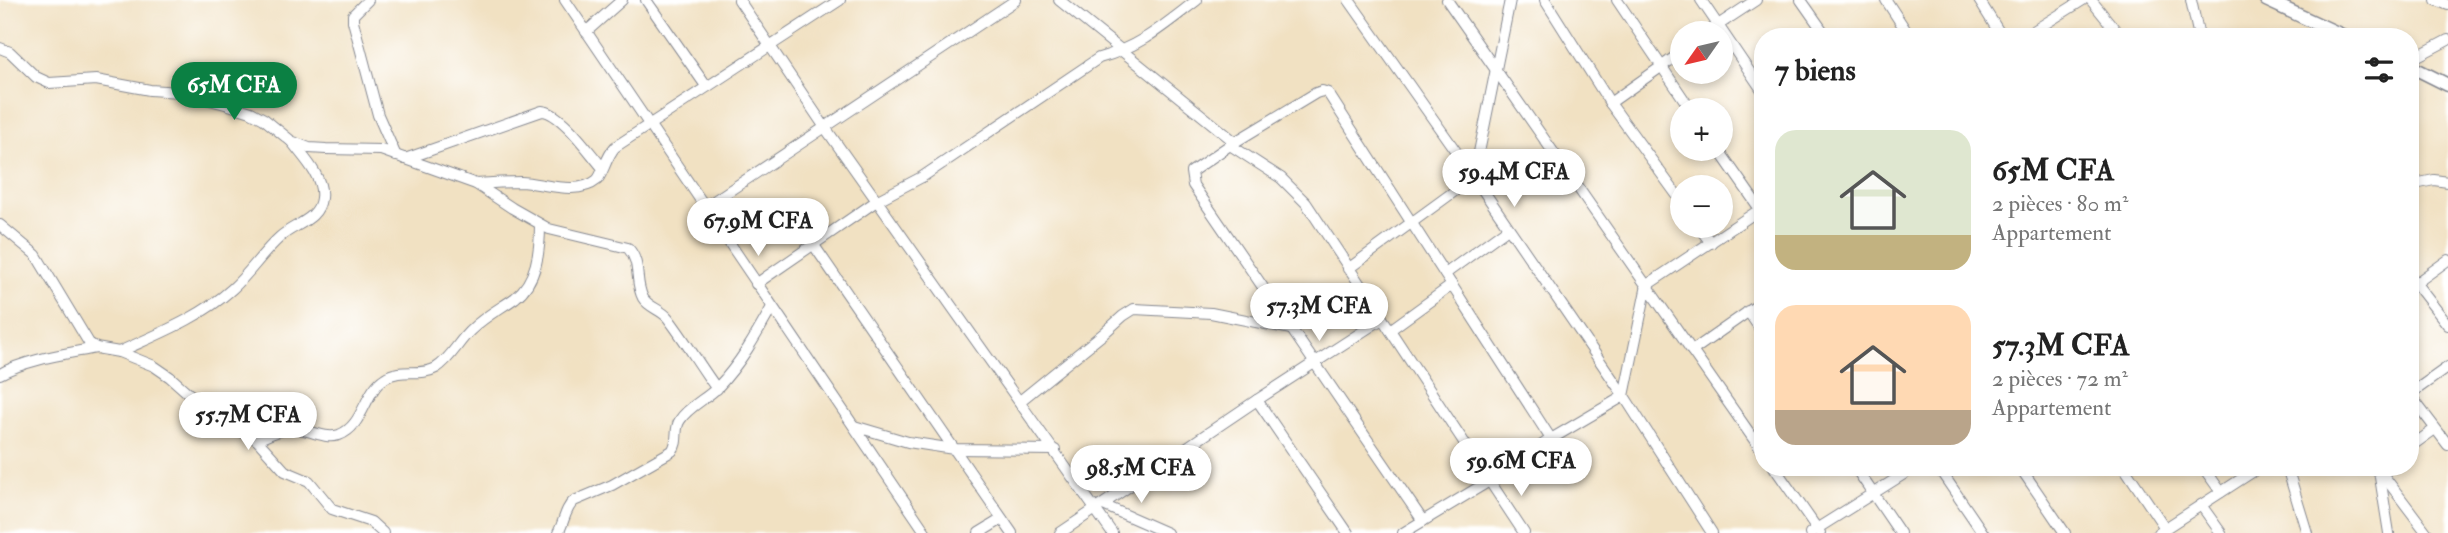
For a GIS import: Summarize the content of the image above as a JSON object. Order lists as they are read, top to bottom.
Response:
{
  "north": "bottom left",
  "page": {
    "map_buttons": ["+", "−"],
    "heading": "7 biens",
    "price": [
      "65M CFA",
      "59.4M CFA",
      "67.9M CFA",
      "57.3M CFA",
      "55.7M CFA",
      "59.6M CFA",
      "98.5M CFA"
    ],
    "list": [
      {
        "name": "65M CFA",
        "note": "2 pièces · 80 m² · Appartement"
      },
      {
        "name": "57.3M CFA",
        "note": "2 pièces · 72 m² · Appartement"
      }
    ]
  }
}
